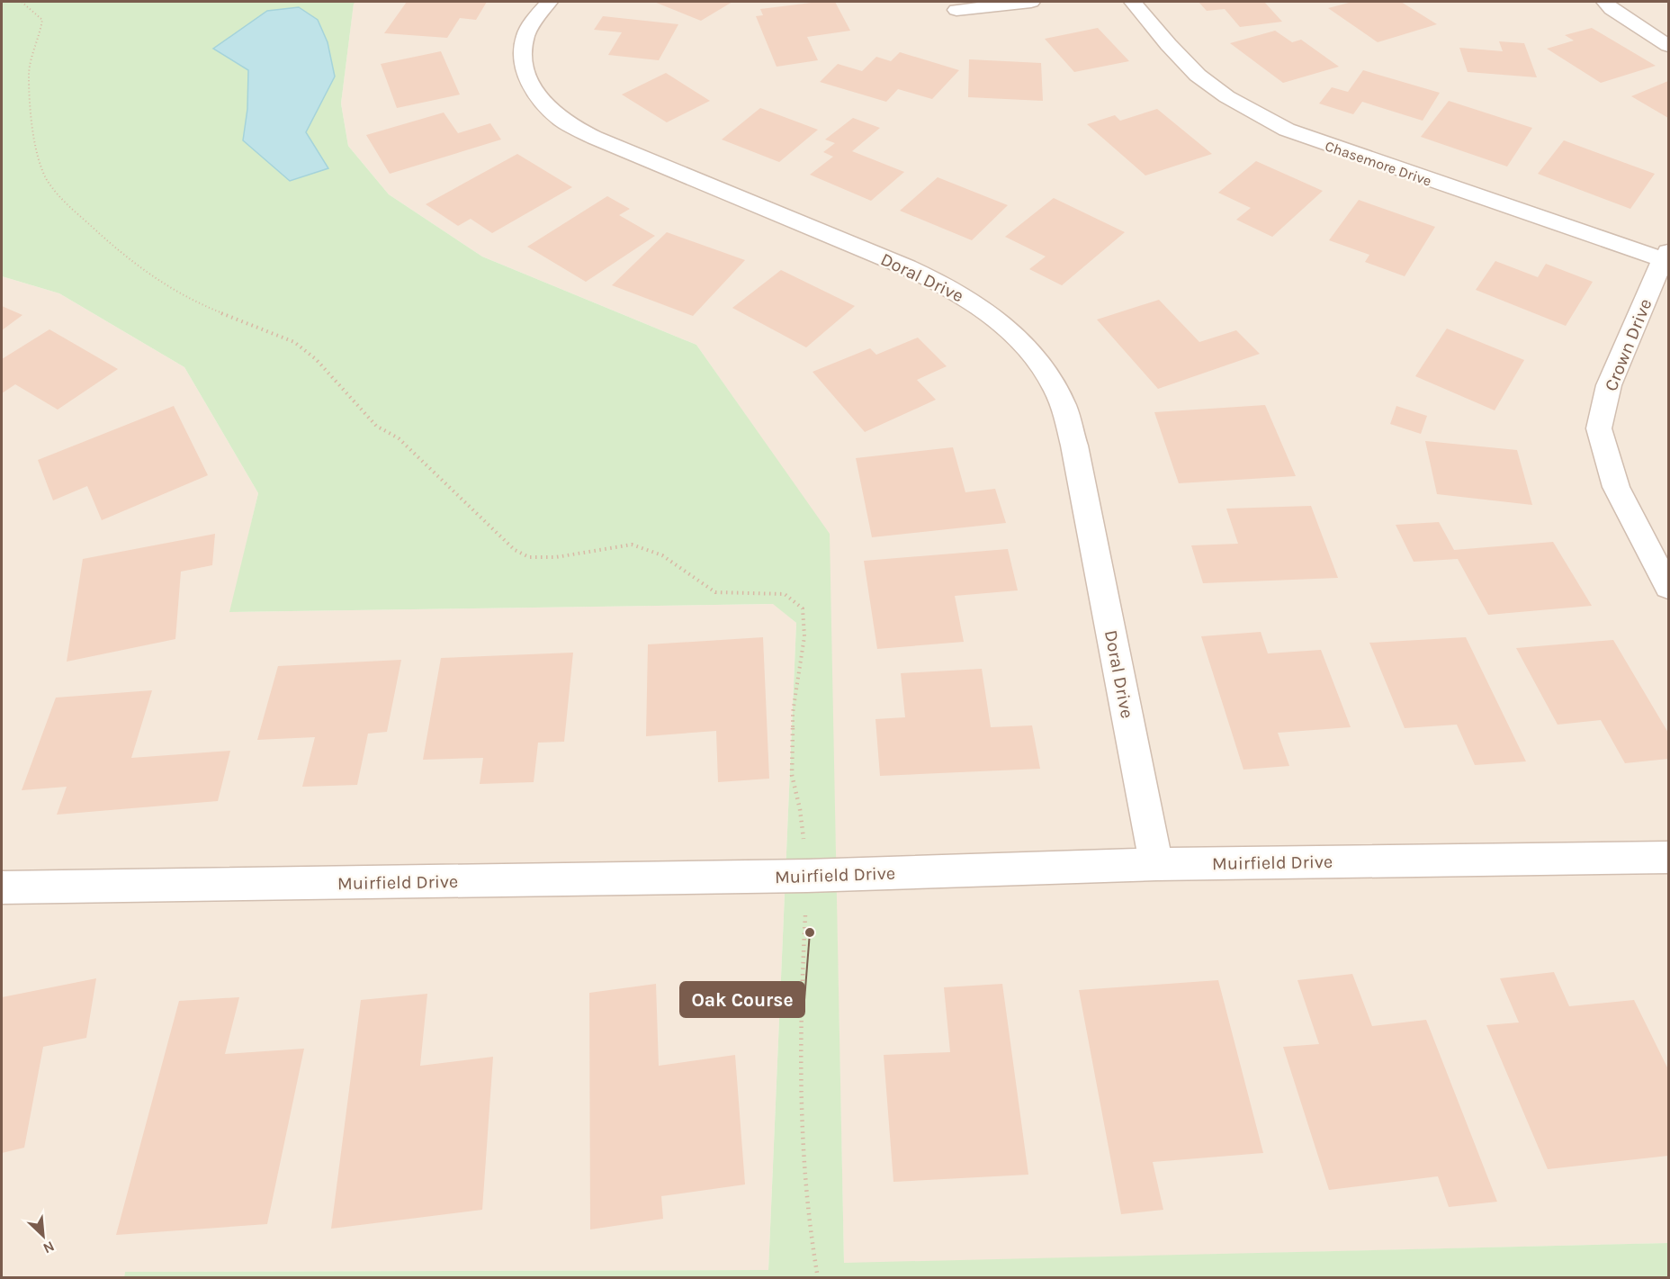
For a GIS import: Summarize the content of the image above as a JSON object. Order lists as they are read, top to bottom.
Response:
{
  "streets": {
    "street": [
      "Chasemore Drive",
      "Doral Drive",
      "Crown Drive",
      "Muirfield Drive"
    ]
  },
  "crossings": [
    ["Chasemore Drive", "Crown Drive"],
    ["Doral Drive", "Muirfield Drive"]
  ],
  "places": ["Oak Course"],
  "north": "bottom right"
}
